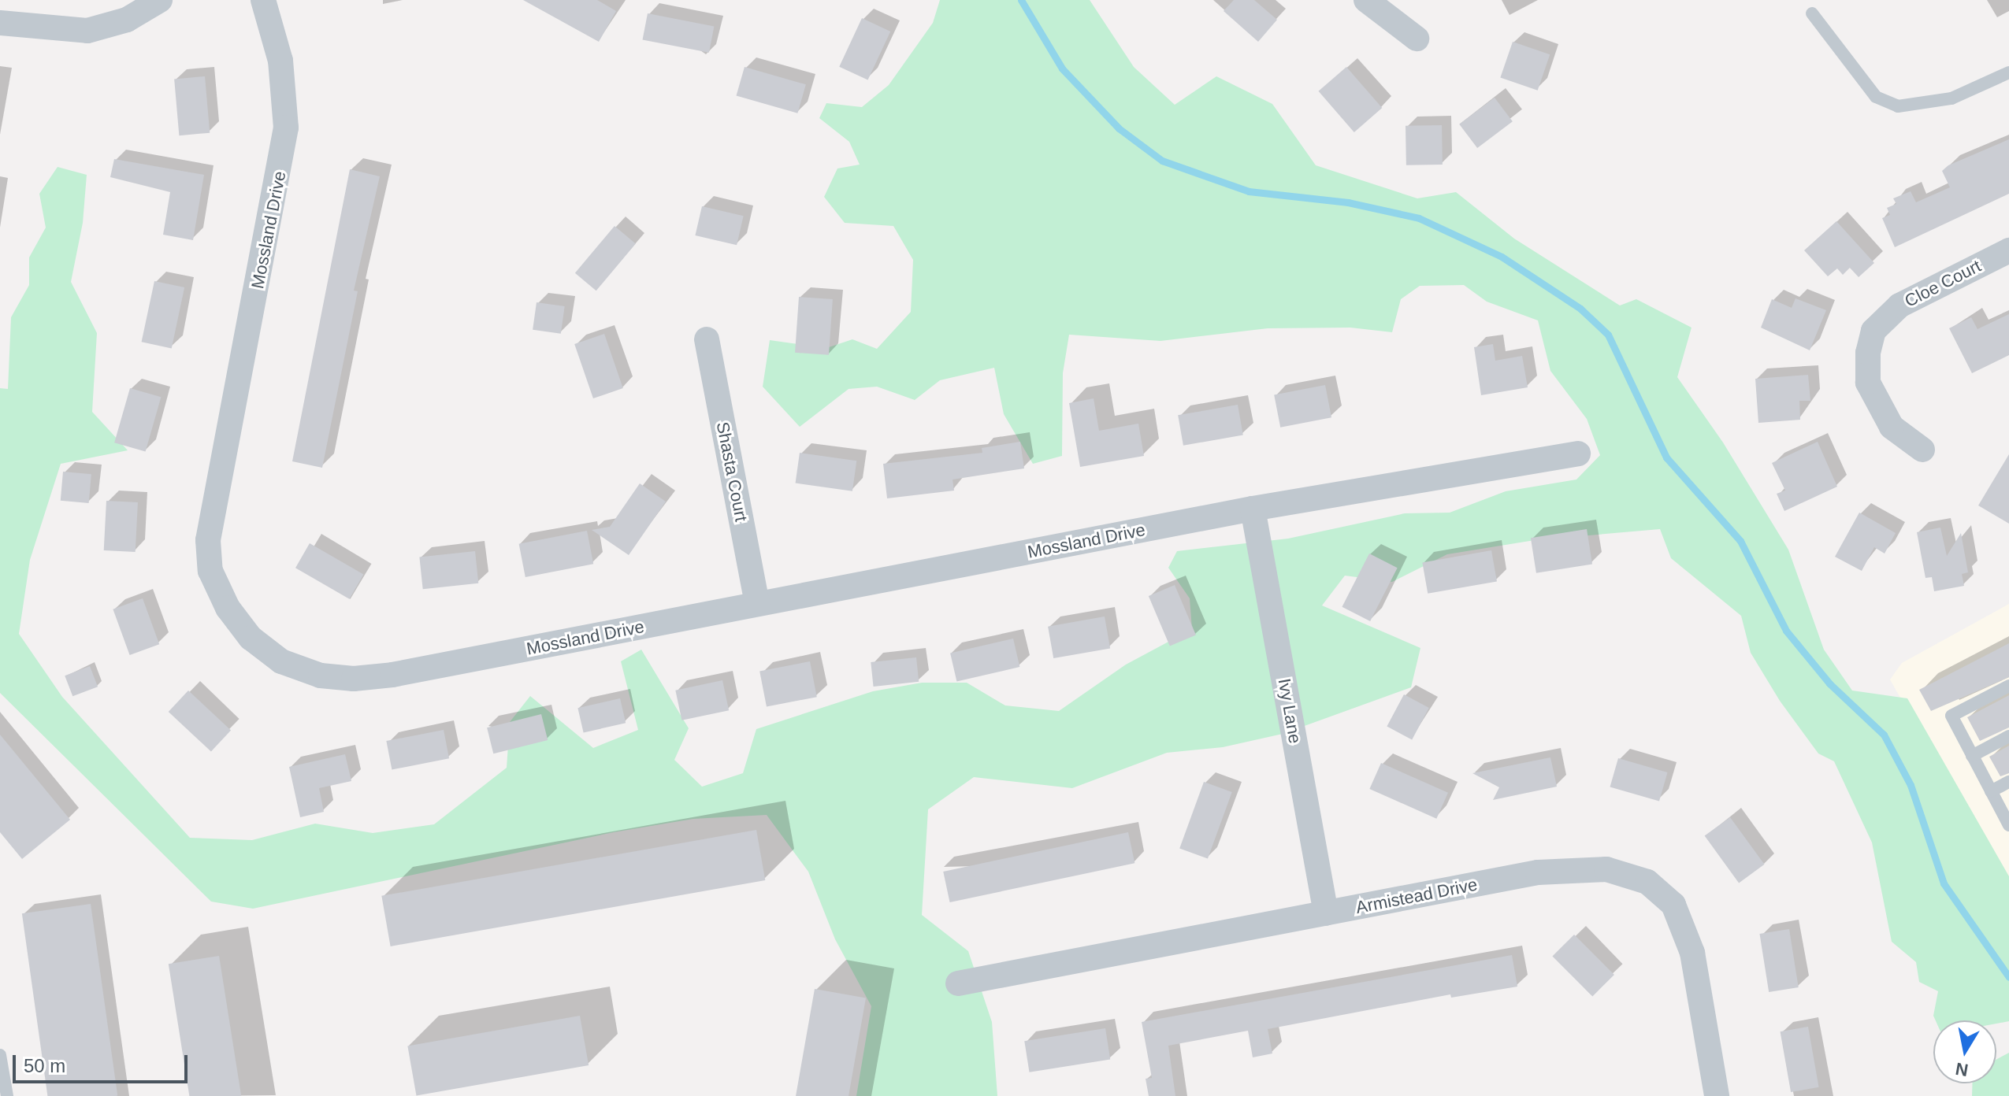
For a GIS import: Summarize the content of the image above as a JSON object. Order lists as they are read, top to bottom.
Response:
{
  "streets": {
    "street": [
      "Mossland Drive",
      "Cloe Court",
      "Shasta Court",
      "Ivy Lane",
      "Armistead Drive"
    ]
  },
  "crossings": [
    ["Mossland Drive", "Shasta Court"],
    ["Mossland Drive", "Ivy Lane"],
    ["Ivy Lane", "Armistead Drive"]
  ],
  "scale_bar": "50 m",
  "north": "bottom"
}
